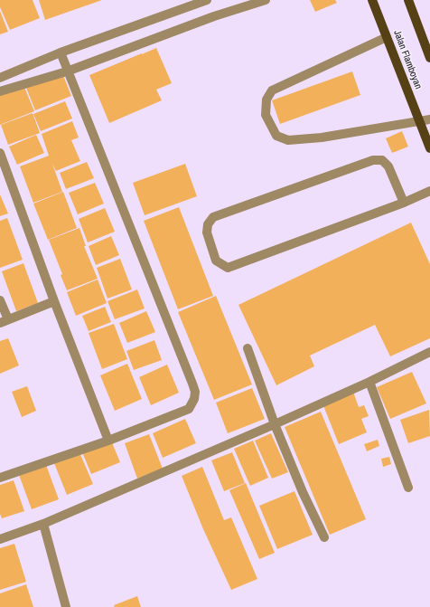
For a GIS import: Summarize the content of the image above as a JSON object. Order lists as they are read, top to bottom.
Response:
{
  "streets": {
    "main road": ["Jalan Flamboyan"]
  }
}
